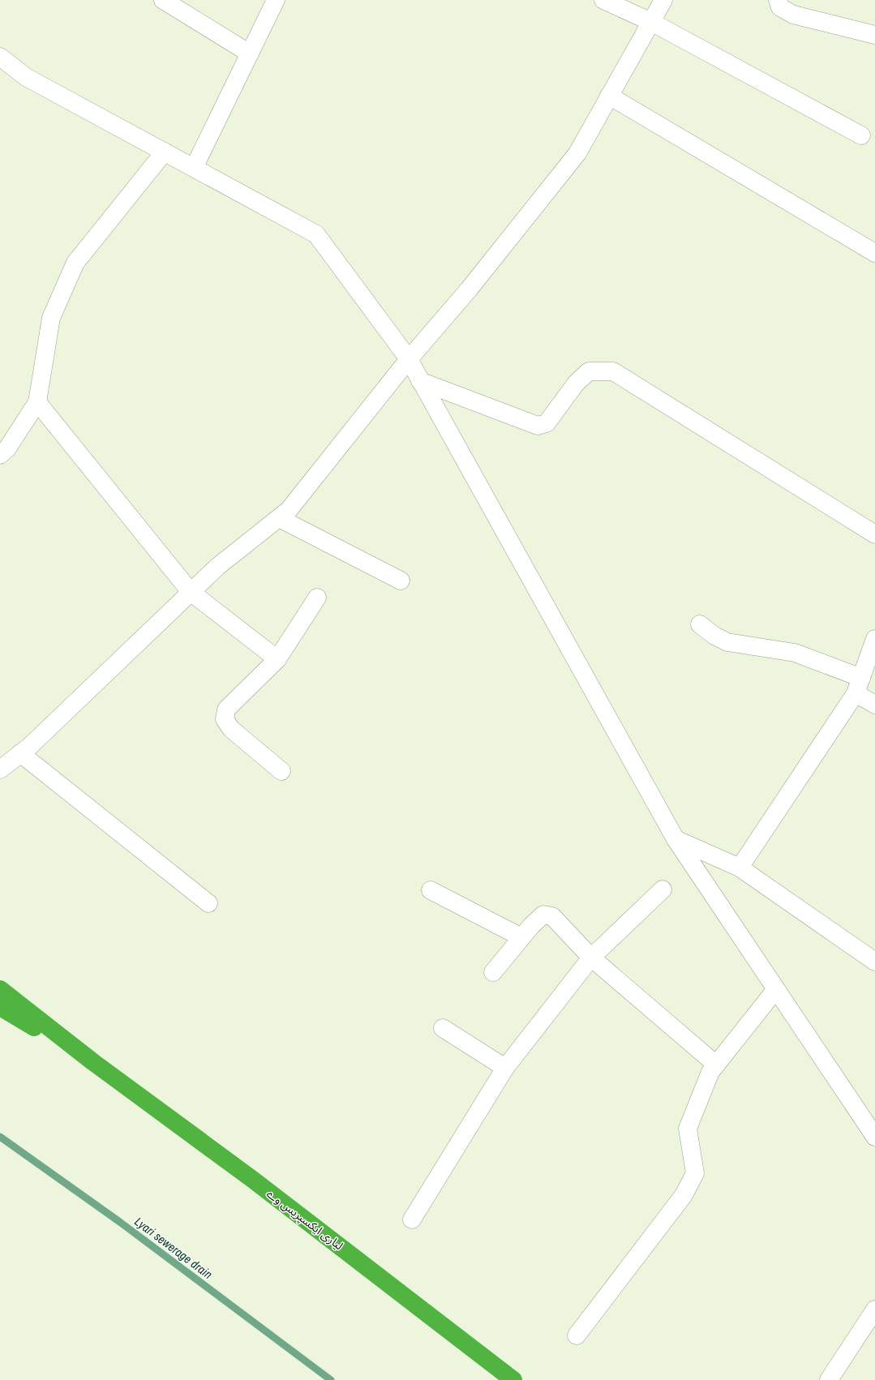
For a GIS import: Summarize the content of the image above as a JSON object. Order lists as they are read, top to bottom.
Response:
{
  "streets": {
    "highway": ["لیاری ایکسپریس وے"]
  },
  "water": ["Lyari sewerage drain"]
}
